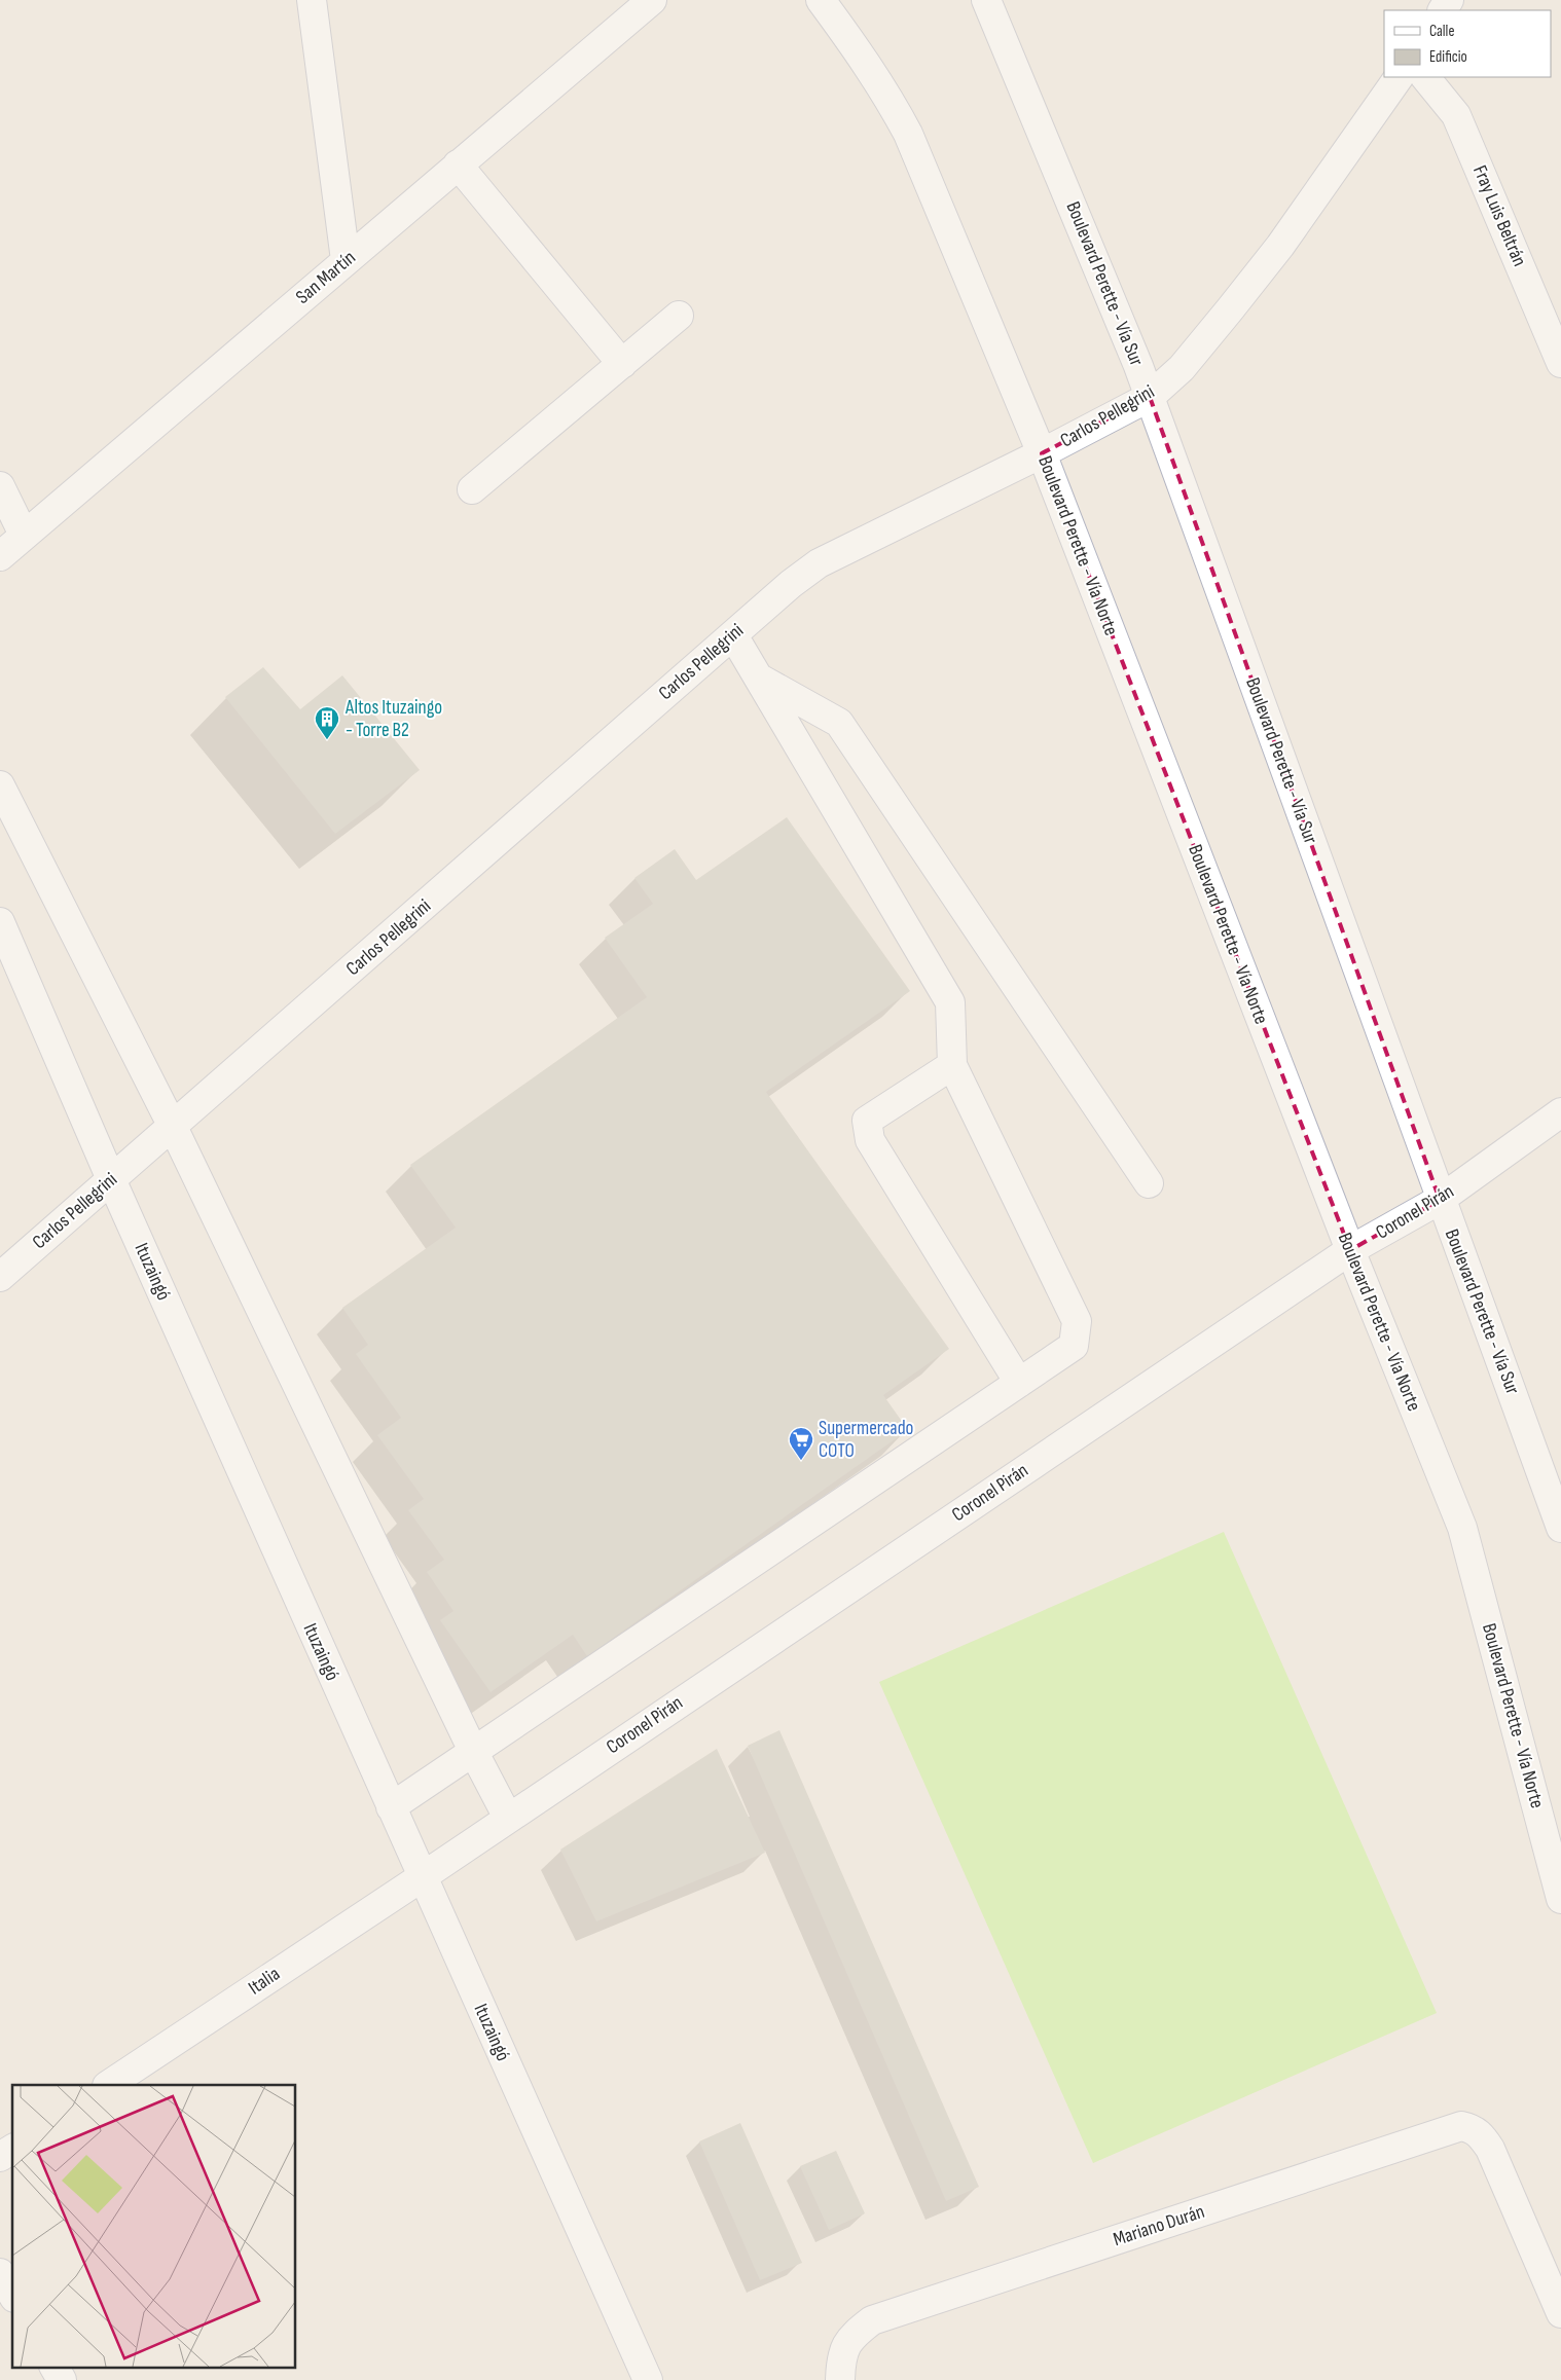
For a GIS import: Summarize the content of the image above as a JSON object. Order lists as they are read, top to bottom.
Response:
{
  "streets": {
    "street": [
      "Fray Luis Beltrán",
      "San Martín",
      "Boulevard Perette - Vía Sur",
      "Carlos Pellegrini",
      "Boulevard Perette - Vía Norte",
      "Coronel Pirán",
      "Ituzaingó",
      "Italia",
      "Mariano Durán"
    ]
  },
  "crossings": [
    ["Boulevard Perette - Vía Sur", "Carlos Pellegrini"],
    ["Boulevard Perette - Vía Sur", "Coronel Pirán"],
    ["Carlos Pellegrini", "Boulevard Perette - Vía Norte"],
    ["Carlos Pellegrini", "Ituzaingó"],
    ["Boulevard Perette - Vía Norte", "Coronel Pirán"],
    ["Coronel Pirán", "Ituzaingó"],
    ["Coronel Pirán", "Italia"],
    ["Ituzaingó", "Italia"]
  ],
  "places": {
    "building": ["Altos Ituzaingo - Torre B2"],
    "supermarket": ["Supermercado COTO"]
  },
  "legend": ["Calle", "Edificio"]
}
